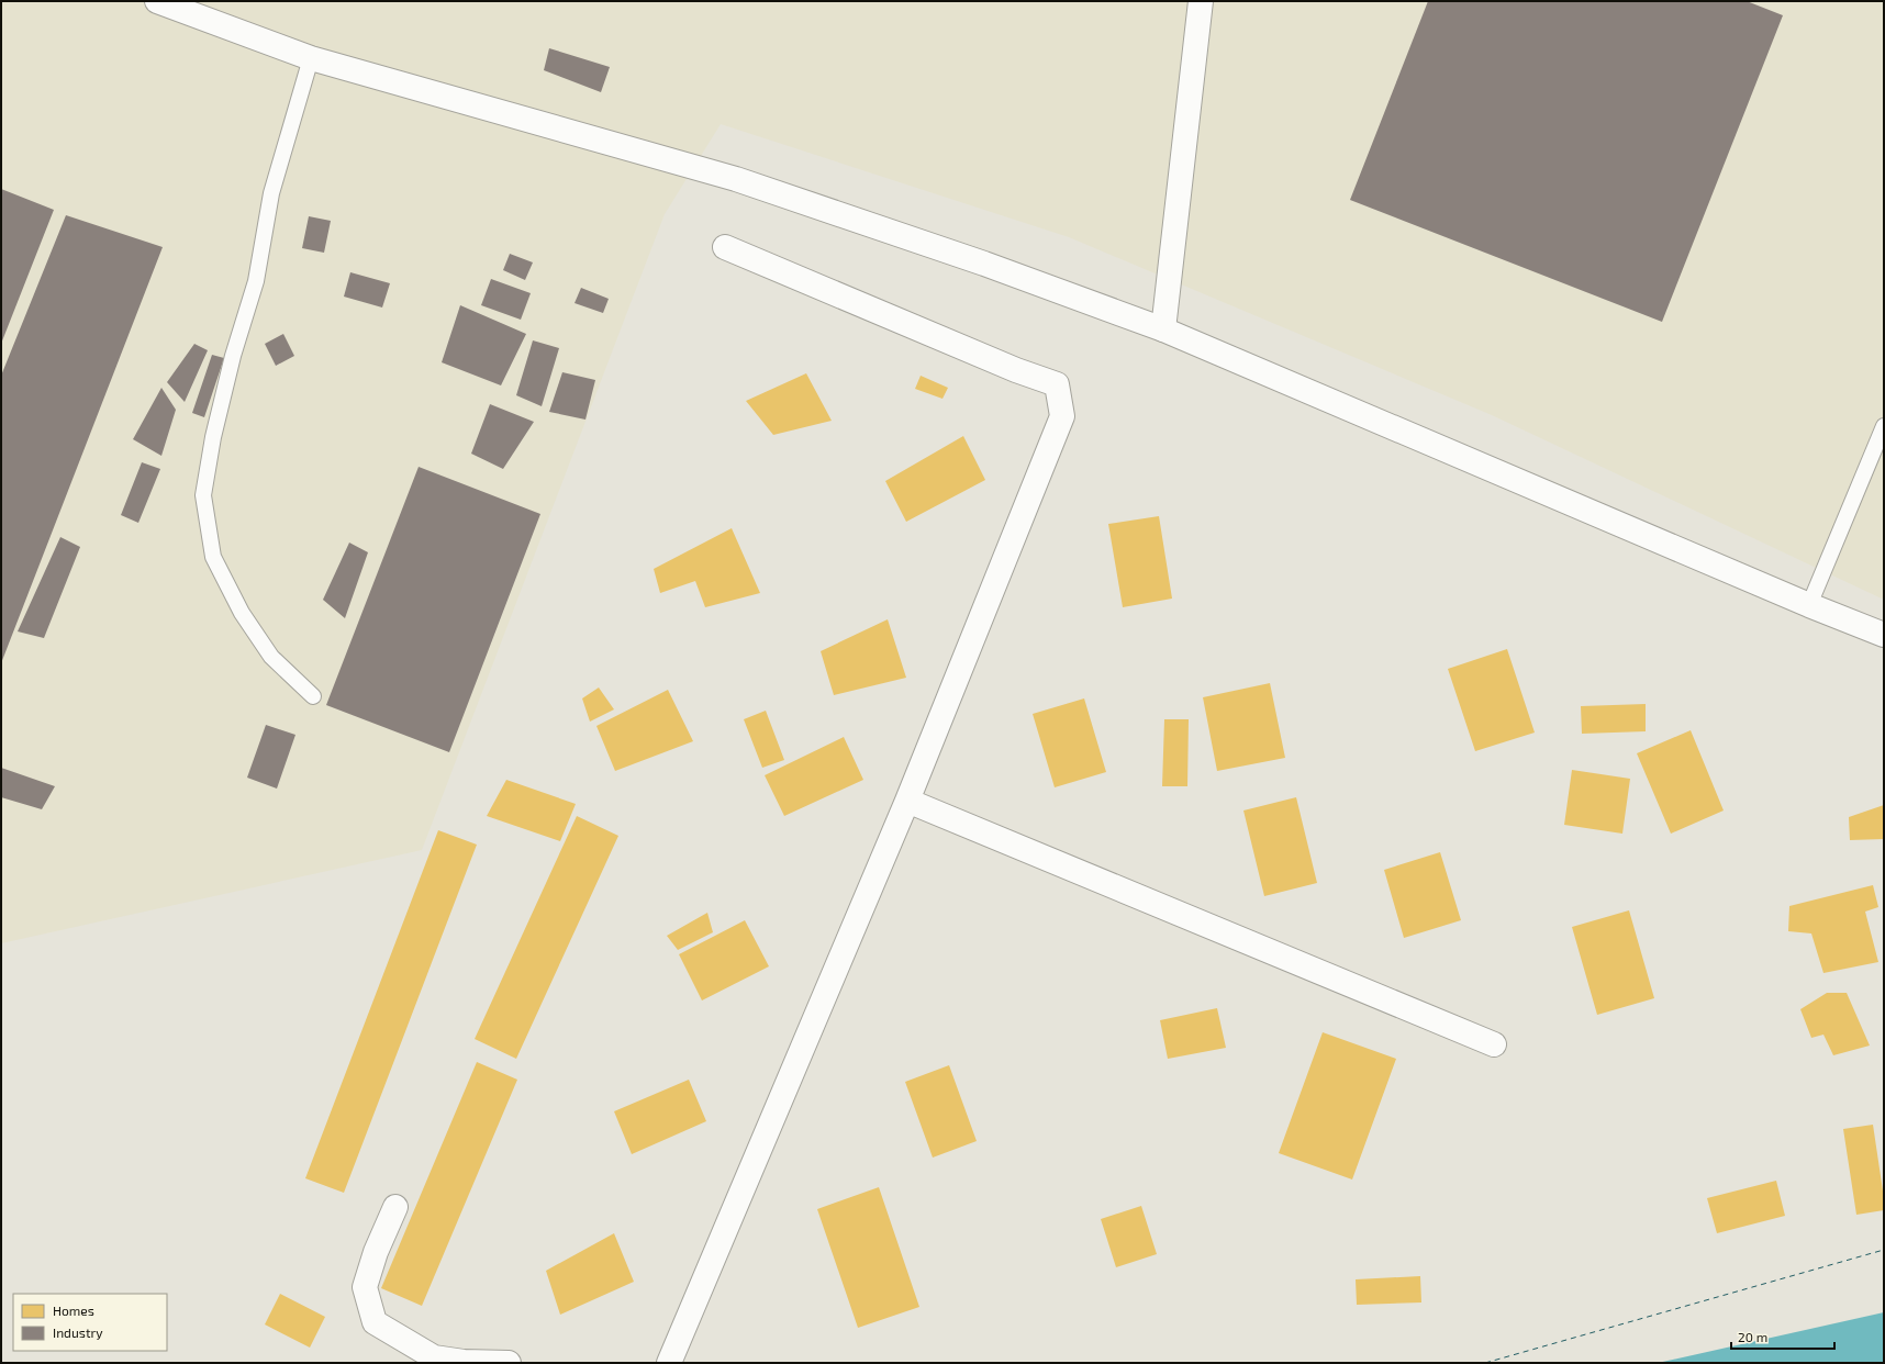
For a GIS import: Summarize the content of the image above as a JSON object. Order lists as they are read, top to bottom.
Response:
{
  "legend": ["Homes", "Industry"],
  "scale_bar": "20 m"
}
